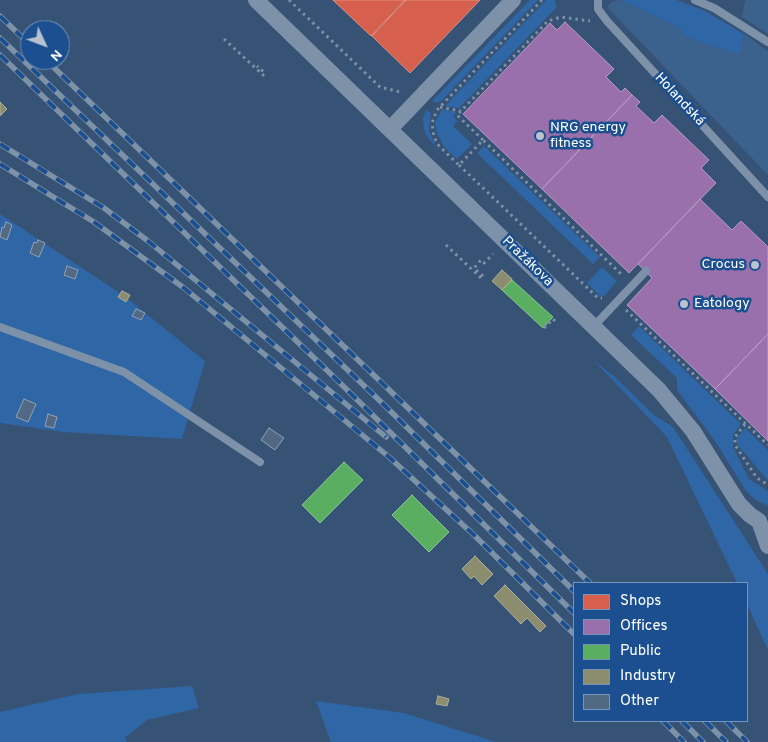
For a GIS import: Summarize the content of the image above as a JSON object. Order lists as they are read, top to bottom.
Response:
{
  "streets": {
    "street": ["Pražákova"],
    "lane": ["Holandská"]
  },
  "places": ["NRG energy fitness", "Crocus", "Eatology"],
  "legend": [
    "Shops",
    "Offices",
    "Public",
    "Industry",
    "Other"
  ],
  "north": "bottom right"
}
